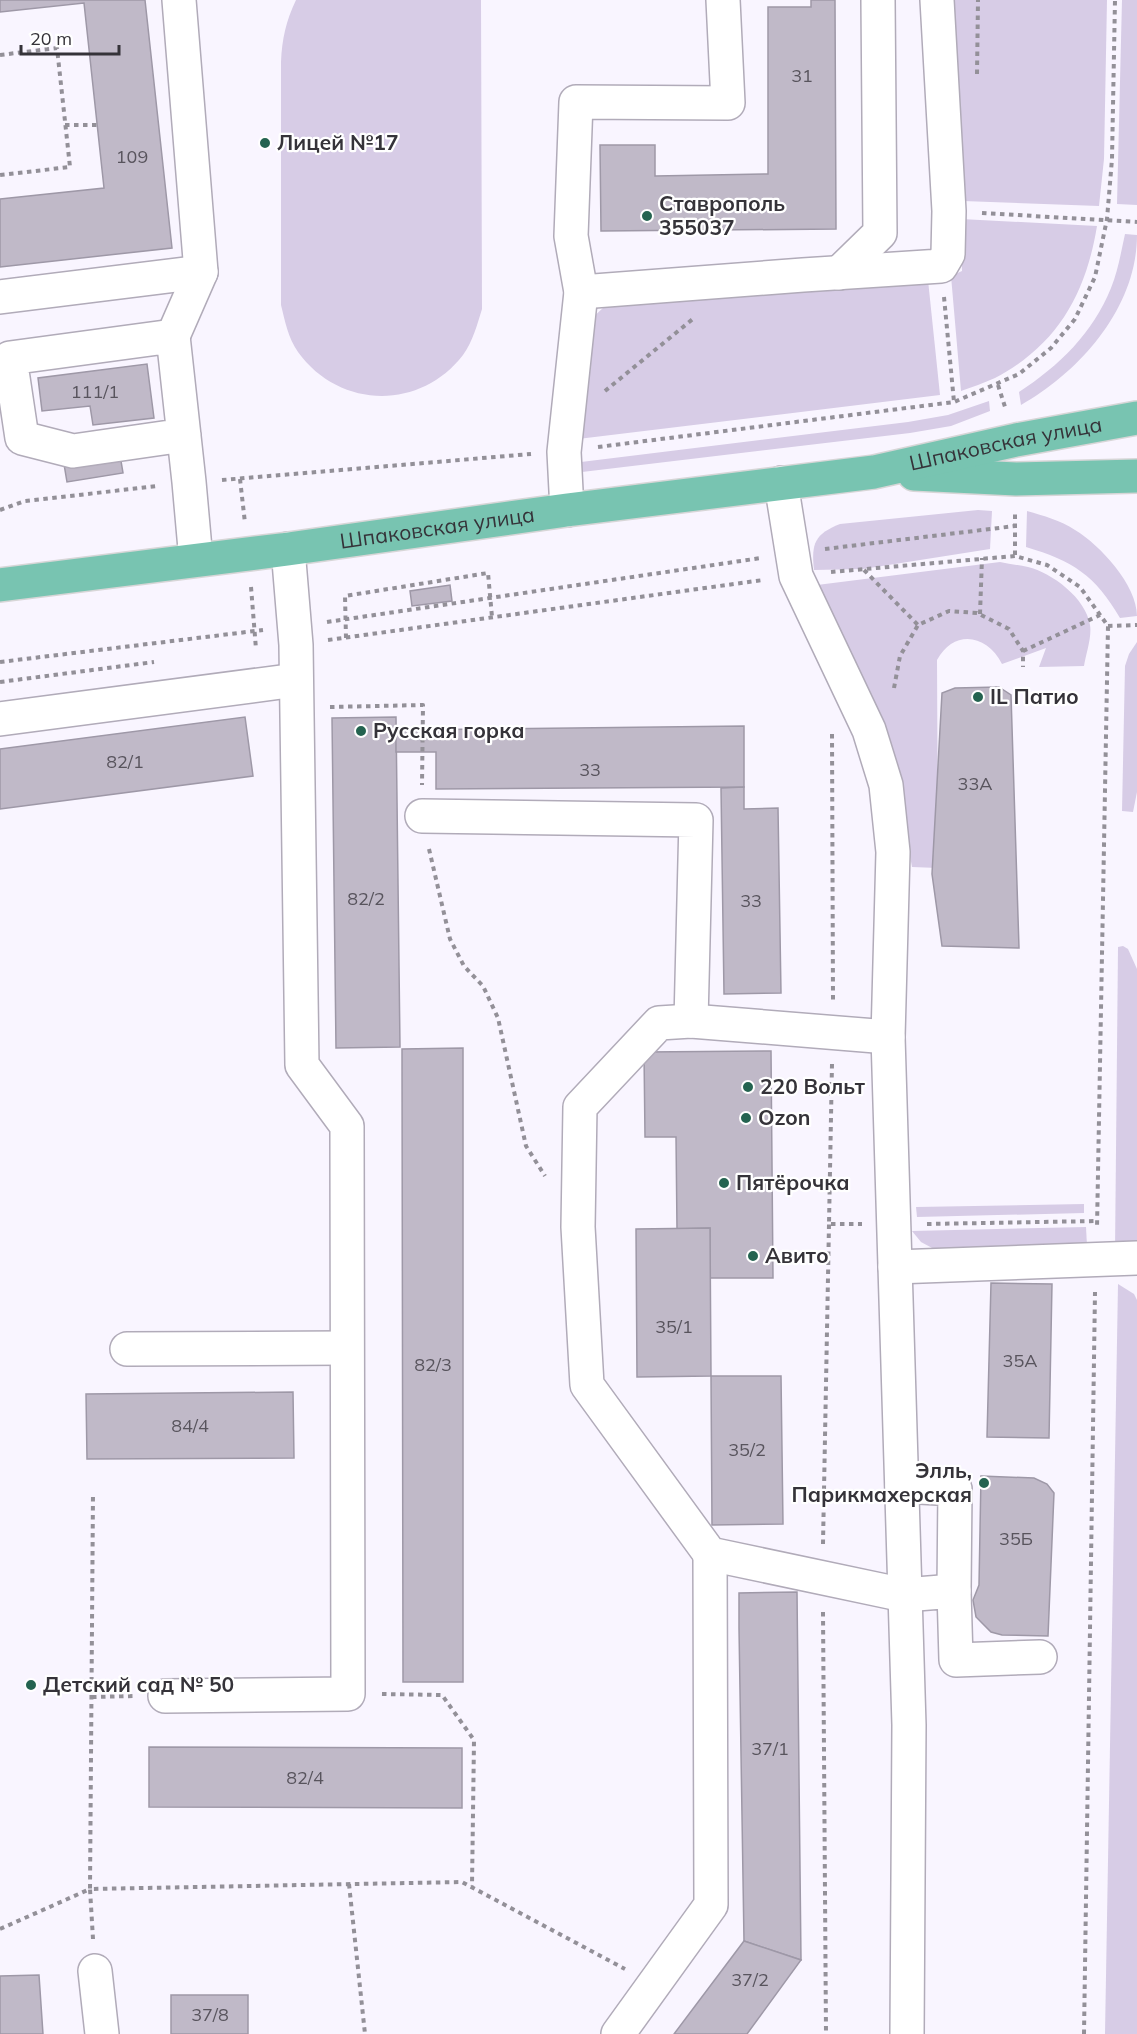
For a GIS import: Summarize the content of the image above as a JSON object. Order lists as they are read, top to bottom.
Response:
{
  "streets": {
    "main road": ["Шпаковская улица"]
  },
  "places": [
    "Лицей №17",
    "Ставрополь 355037",
    "IL Патио",
    "Русская горка",
    "220 Вольт",
    "Ozon",
    "Пятёрочка",
    "Авито",
    "Элль, Парикмахерская",
    "Детский сад № 50"
  ],
  "house_numbers": [
    "31",
    "109",
    "111/1",
    "82/1",
    "33",
    "33А",
    "82/2",
    "33",
    "35/1",
    "35А",
    "82/3",
    "84/4",
    "35/2",
    "35Б",
    "37/1",
    "82/4",
    "37/2",
    "37/8"
  ],
  "scale_bar": "20 m"
}
